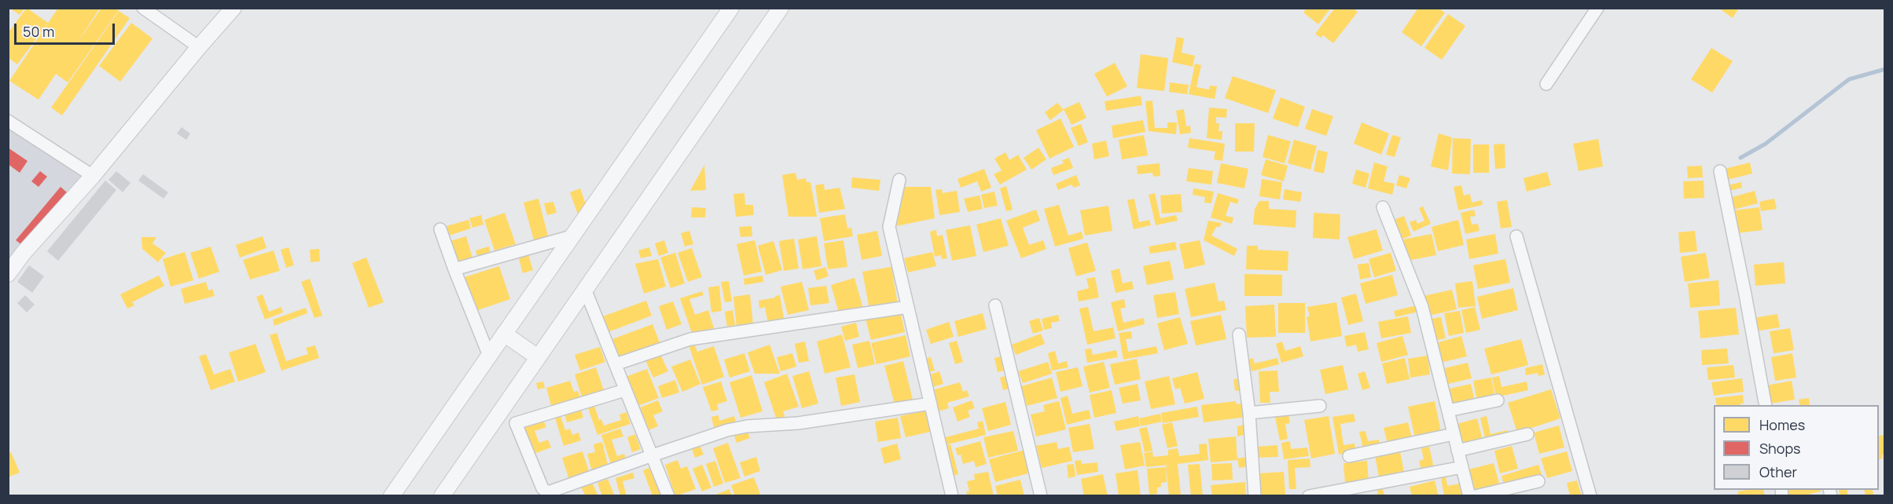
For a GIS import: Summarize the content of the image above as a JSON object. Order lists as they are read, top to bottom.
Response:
{
  "legend": ["Homes", "Shops", "Other"],
  "scale_bar": "50 m"
}
